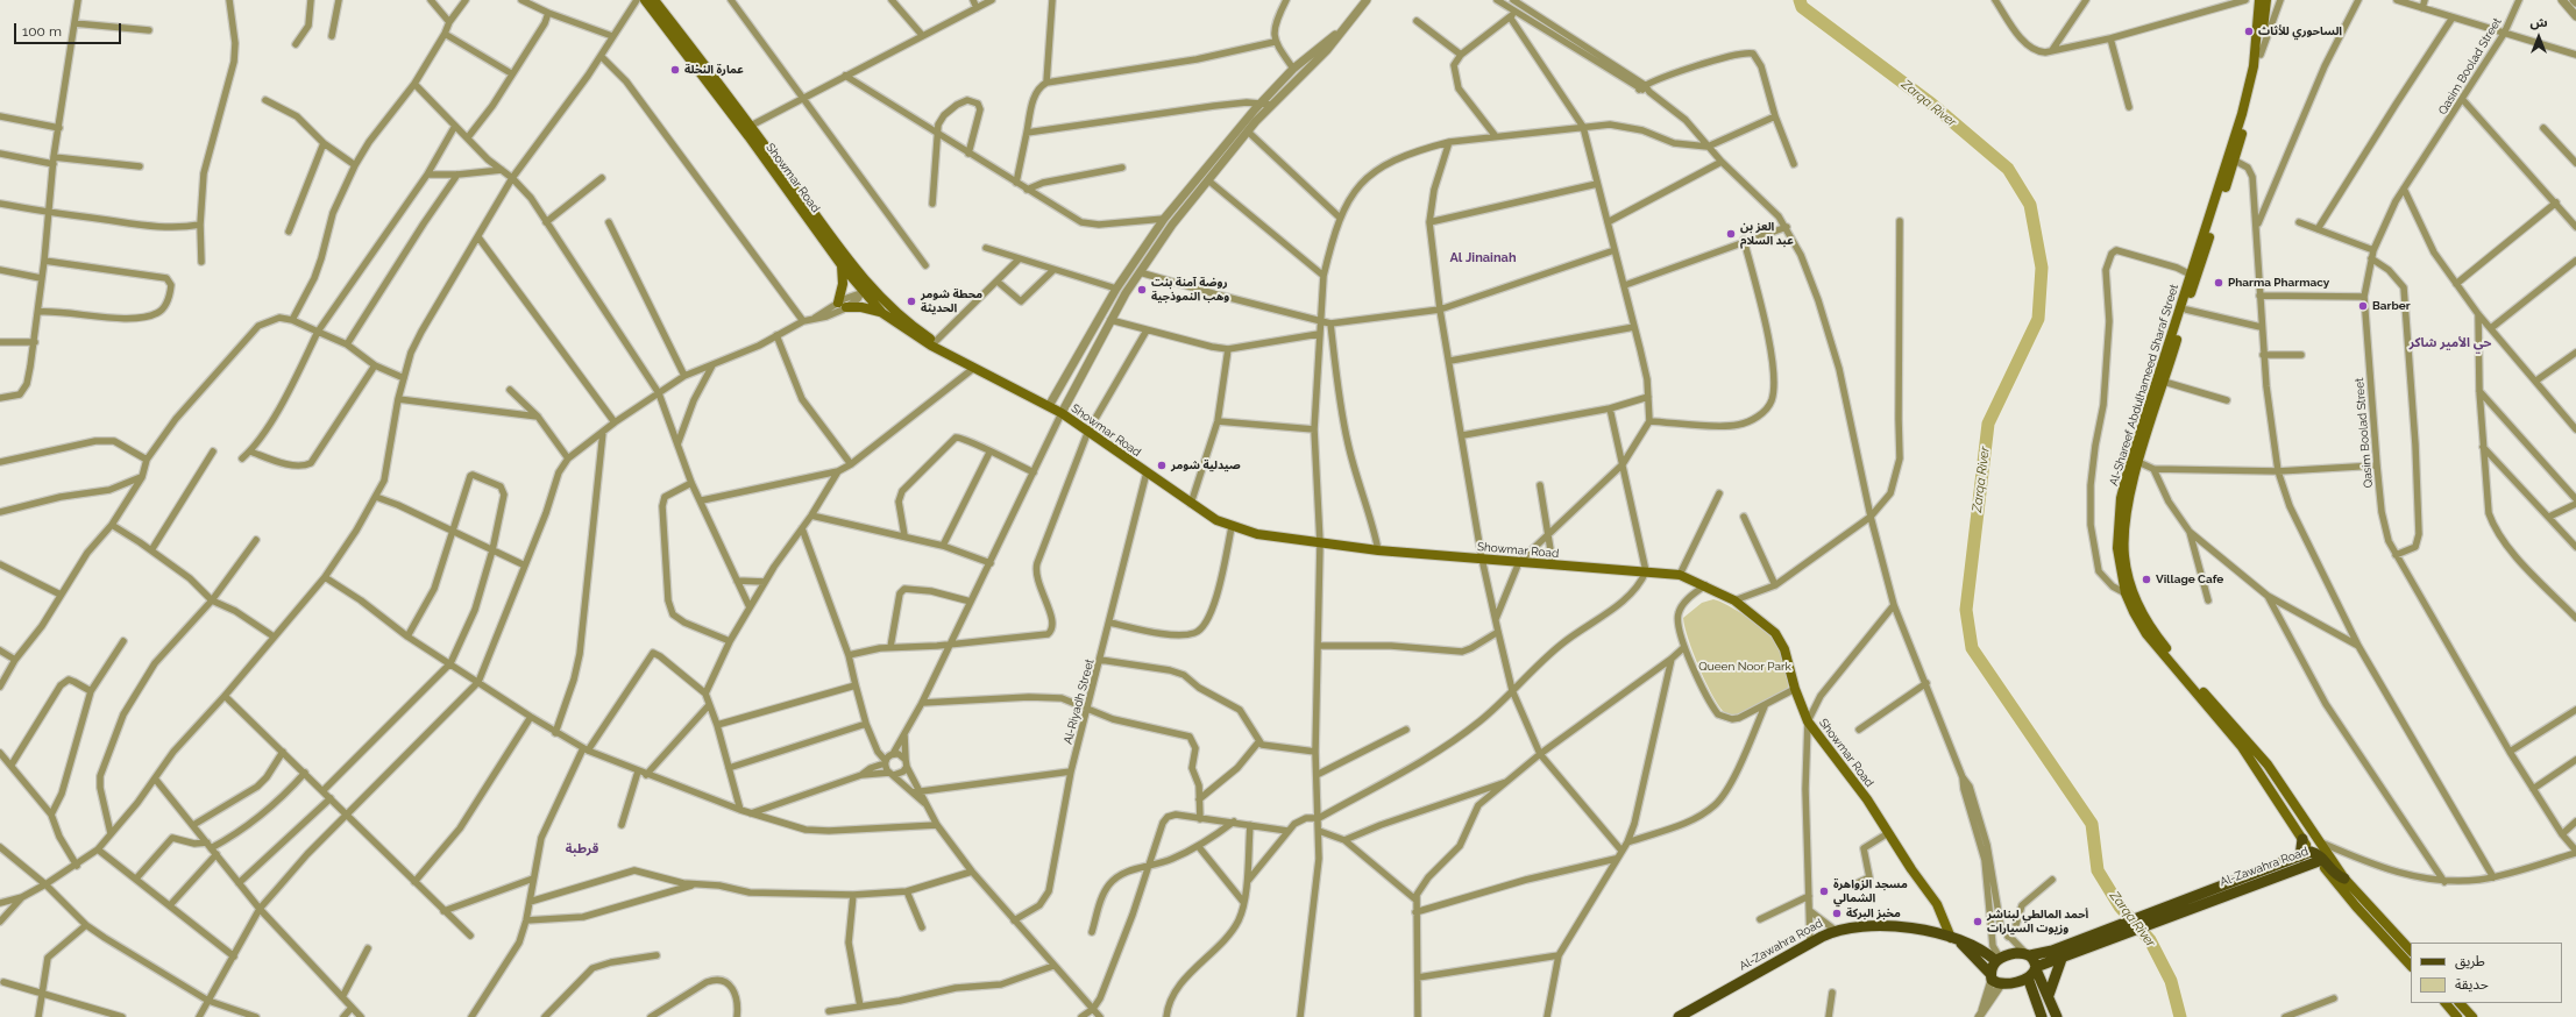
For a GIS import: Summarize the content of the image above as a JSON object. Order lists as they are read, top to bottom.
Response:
{
  "streets": {
    "main road": ["Showmar Road", "Al-Shareef Abdulhameed Sharaf Street", "Al-Zawahra Road"],
    "street": ["Qasim Boolad Street", "Al-Riyadh Street"]
  },
  "crossings": [
    ["Showmar Road", "Al-Riyadh Street"],
    ["Showmar Road", "Al-Zawahra Road"],
    ["Al-Shareef Abdulhameed Sharaf Street", "Al-Zawahra Road"]
  ],
  "districts": ["Al Jinainah", "حي الأمير شاكر", "قرطبة"],
  "water": ["Zarqa River"],
  "parks": ["Queen Noor Park"],
  "places": [
    "الساحوري للأثاث",
    "عمارة النخلة",
    "العز بن عبد السلام",
    "Pharma Pharmacy",
    "روضة آمنة بنت وهب النموذجية",
    "محطة شومر الحديثة",
    "Barber",
    "صيدلية شومر",
    "Village Cafe",
    "مسجد الزواهرة الشمالي",
    "مخبز البركة",
    "أحمد المالطي لبناشر وزيوت السيارات"
  ],
  "legend": ["طريق", "حديقة"],
  "scale_bar": "100 m",
  "north": "top"
}
